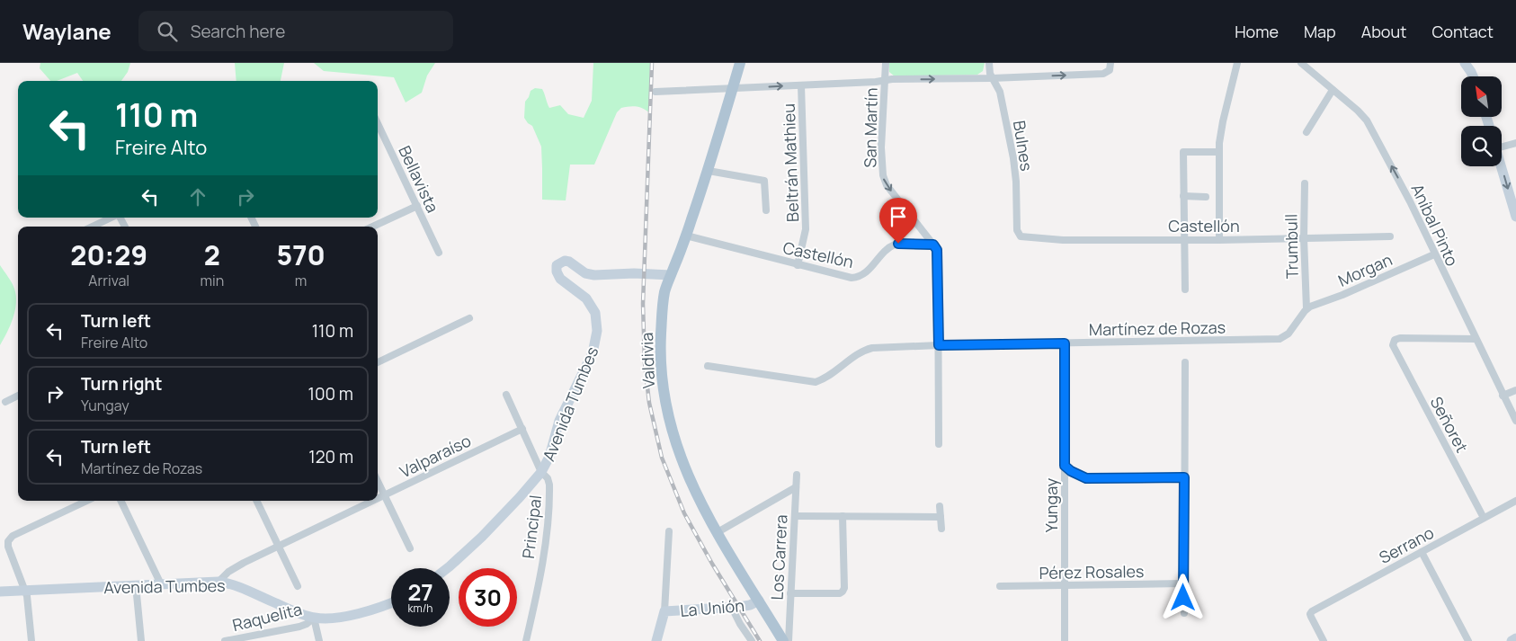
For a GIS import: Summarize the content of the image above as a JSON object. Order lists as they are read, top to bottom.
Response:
{
  "streets": {
    "main road": ["Valdivia", "Avenida Tumbes", "La Unión"],
    "street": [
      "San Martín",
      "Bulnes",
      "Beltrán Mathieu",
      "Bellavista",
      "Aníbal Pinto",
      "Castellón",
      "Trumbull",
      "Morgan",
      "Martínez de Rozas",
      "Señoret",
      "Valparaíso",
      "Yungay",
      "Principal",
      "Serrano",
      "Los Carrera",
      "Pérez Rosales",
      "Raquelita"
    ]
  },
  "crossings": [
    ["San Martín", "Castellón"],
    ["San Martín", "Martínez de Rozas"],
    ["Bulnes", "Castellón"],
    ["Beltrán Mathieu", "Castellón"],
    ["Aníbal Pinto", "Morgan"],
    ["Aníbal Pinto", "Señoret"],
    ["Castellón", "Trumbull"],
    ["Castellón", "Valdivia"],
    ["Trumbull", "Morgan"],
    ["Trumbull", "Martínez de Rozas"],
    ["Morgan", "Martínez de Rozas"],
    ["Martínez de Rozas", "Yungay"],
    ["Valdivia", "Avenida Tumbes"],
    ["Valdivia", "La Unión"],
    ["Avenida Tumbes", "Valparaíso"],
    ["Avenida Tumbes", "Principal"],
    ["Avenida Tumbes", "Raquelita"],
    ["Señoret", "Serrano"],
    ["Yungay", "Pérez Rosales"]
  ],
  "one_way": ["San Martín", "Aníbal Pinto"],
  "north": "top left",
  "page": {
    "header": "Waylane",
    "search": "Search here",
    "nav": [
      "Home",
      "Map",
      "About",
      "Contact"
    ],
    "turn": ["110 m", "Freire Alto"],
    "eta": [
      "20:29",
      "Arrival",
      "2",
      "min",
      "570",
      "m"
    ],
    "list": [
      {
        "name": "Turn left",
        "note": "Freire Alto",
        "value": "110 m"
      },
      {
        "name": "Turn right",
        "note": "Yungay",
        "value": "100 m"
      },
      {
        "name": "Turn left",
        "note": "Martínez de Rozas",
        "value": "120 m"
      }
    ],
    "speed": "27 km/h",
    "limit": "30"
  }
}
